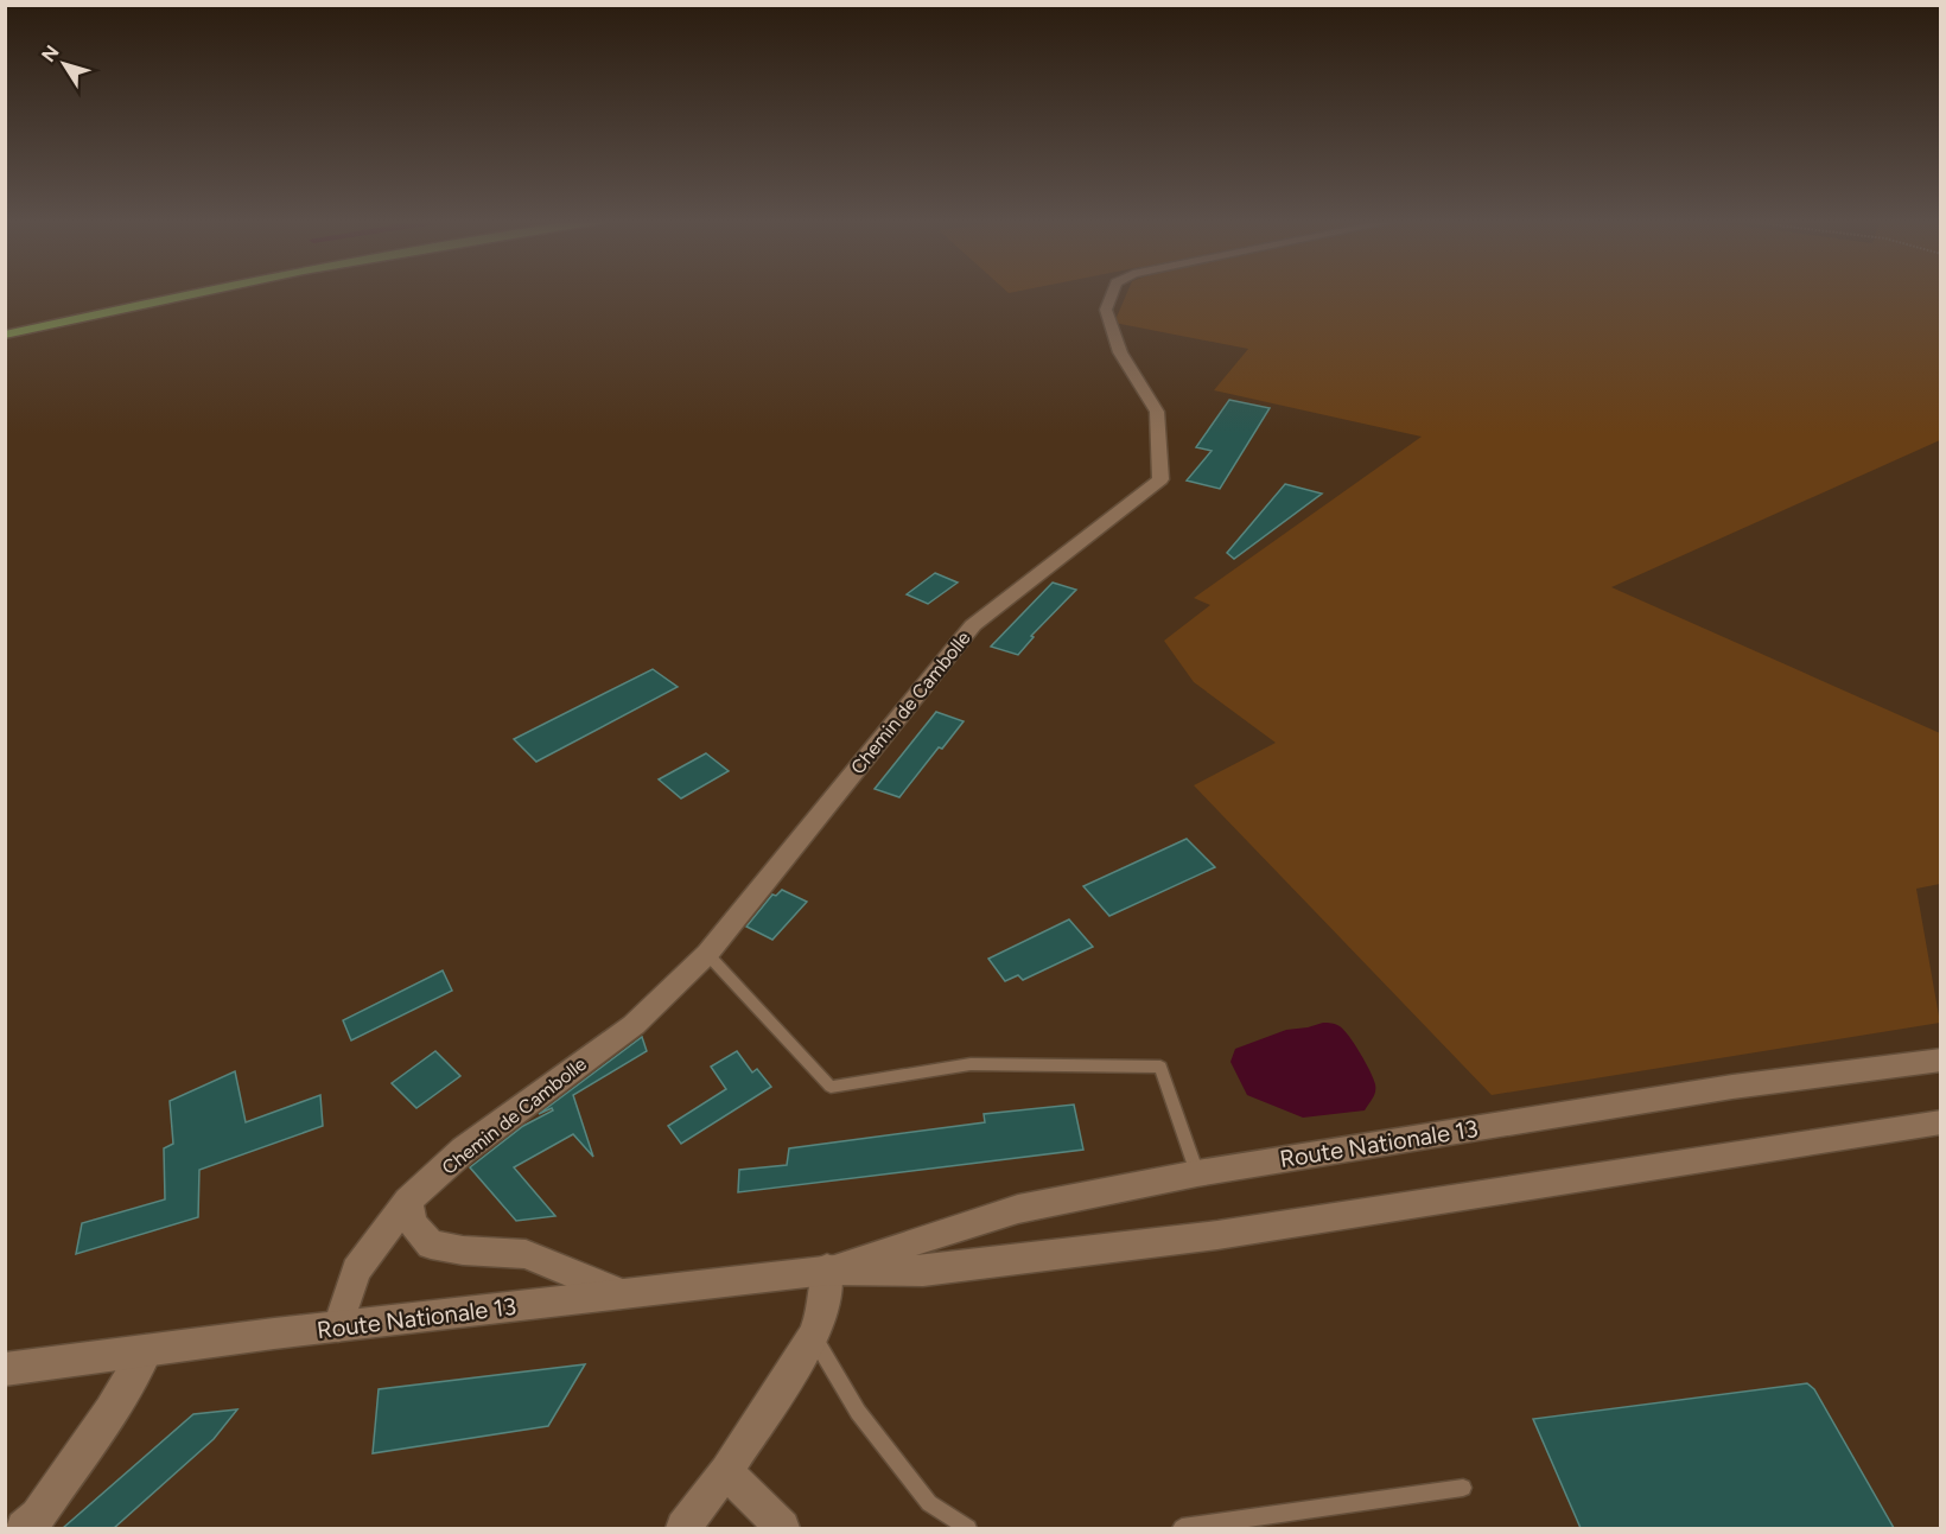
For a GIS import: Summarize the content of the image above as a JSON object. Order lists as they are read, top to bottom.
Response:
{
  "streets": {
    "street": ["Chemin de Cambolle", "Route Nationale 13"]
  },
  "crossings": [
    ["Chemin de Cambolle", "Route Nationale 13"]
  ],
  "north": "top left"
}
